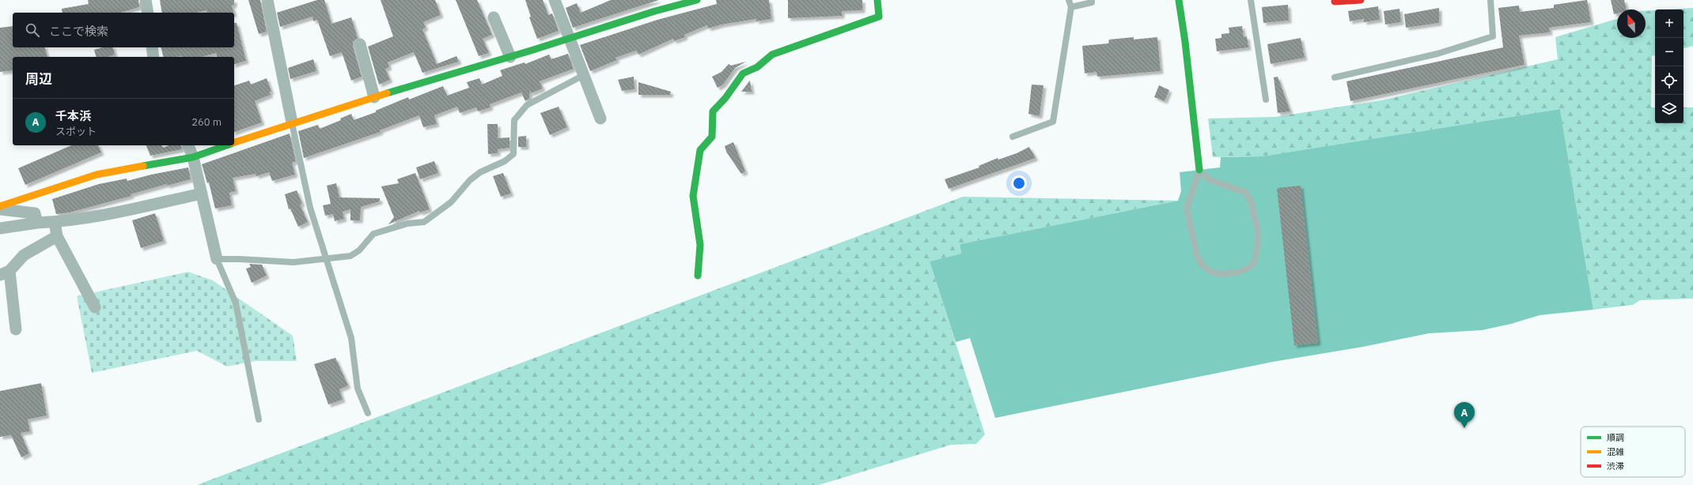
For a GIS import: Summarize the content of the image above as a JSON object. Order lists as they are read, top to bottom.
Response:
{
  "legend": ["順調", "混雑", "渋滞"],
  "north": "top",
  "page": {
    "map_buttons": ["+", "−"],
    "search": "ここで検索",
    "heading": "周辺",
    "list": [
      {
        "mark": "A",
        "name": "千本浜",
        "note": "スポット",
        "value": "260 m"
      }
    ],
    "pins": "A"
  }
}
